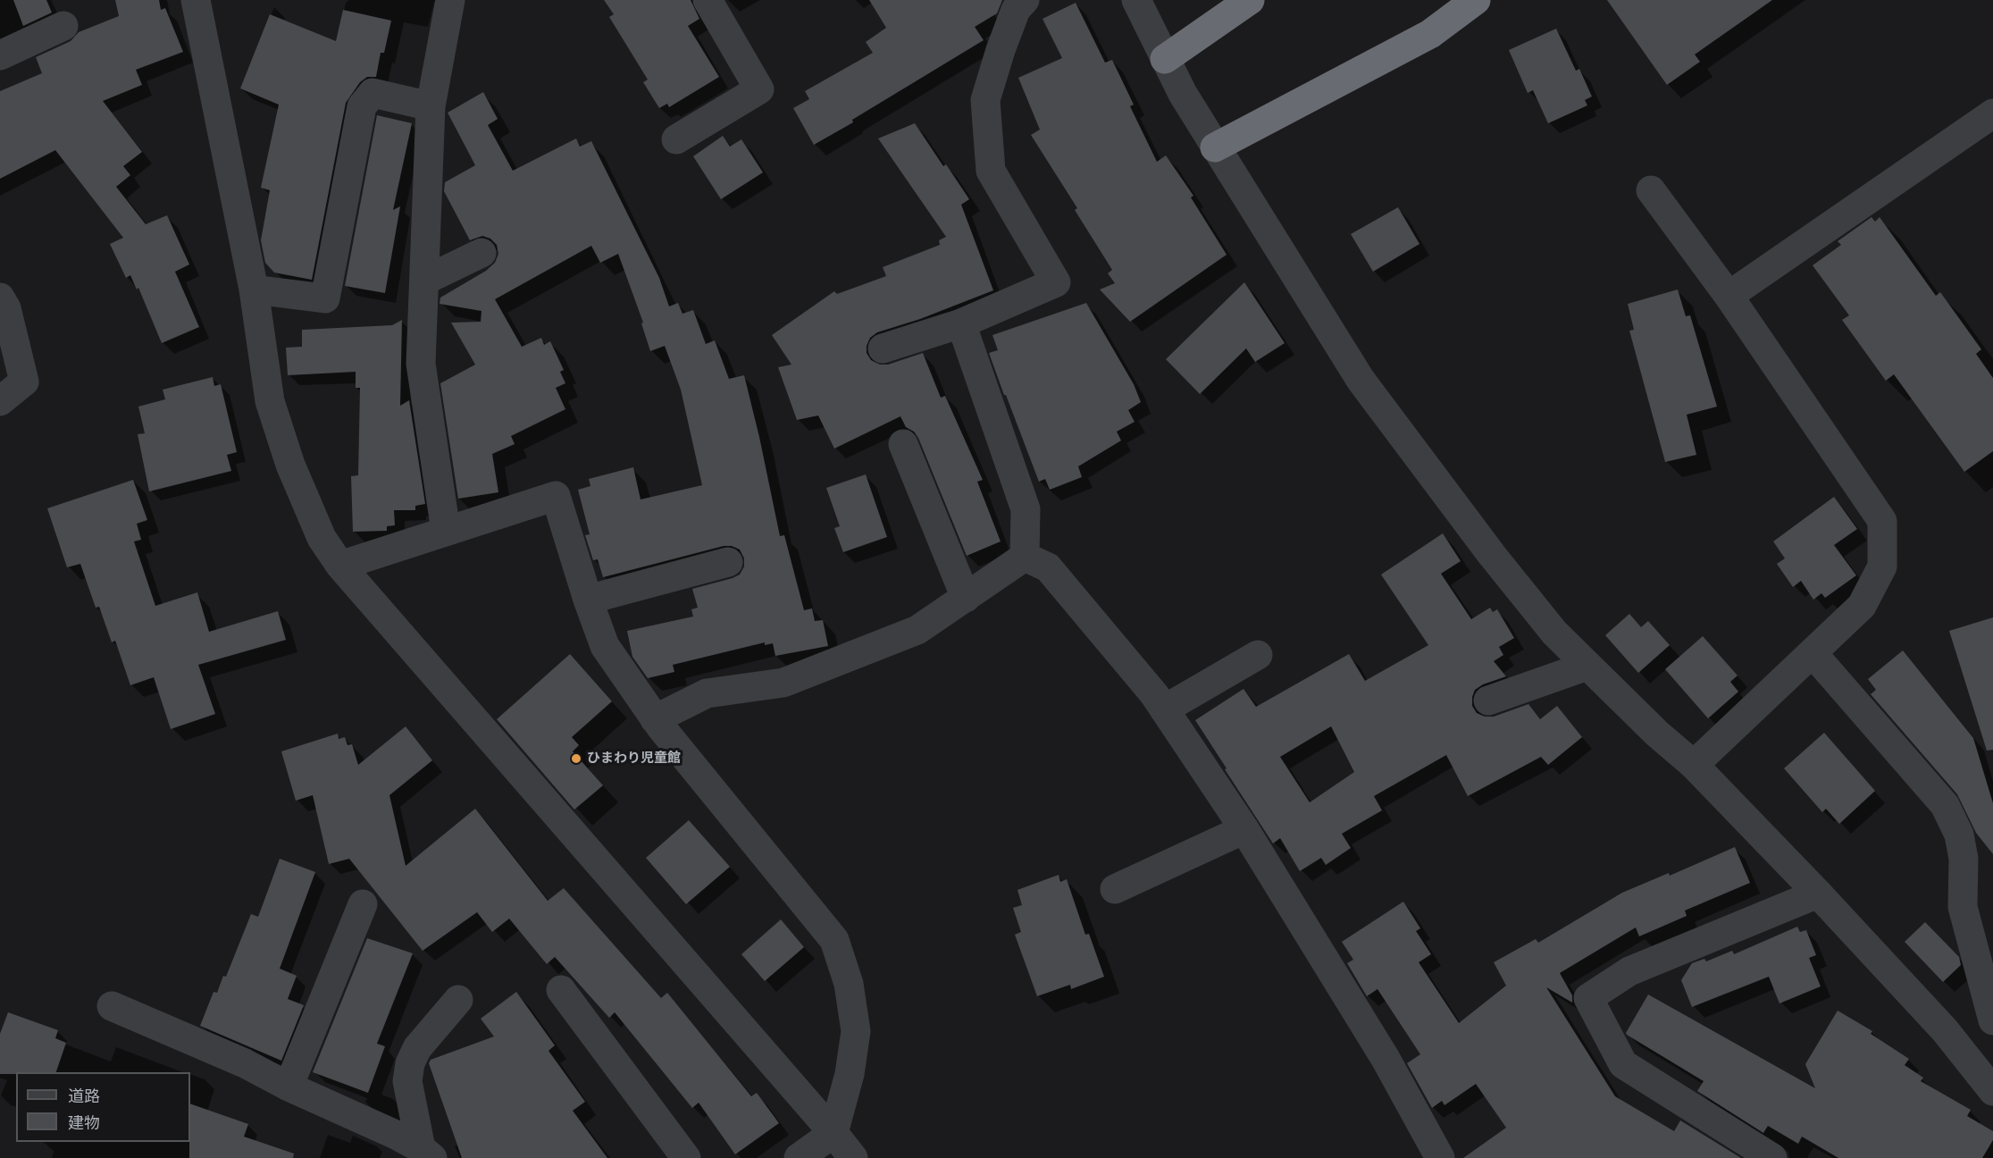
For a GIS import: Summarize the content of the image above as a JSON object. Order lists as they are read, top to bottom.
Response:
{
  "places": ["ひまわり児童館"],
  "legend": ["道路", "建物"]
}
